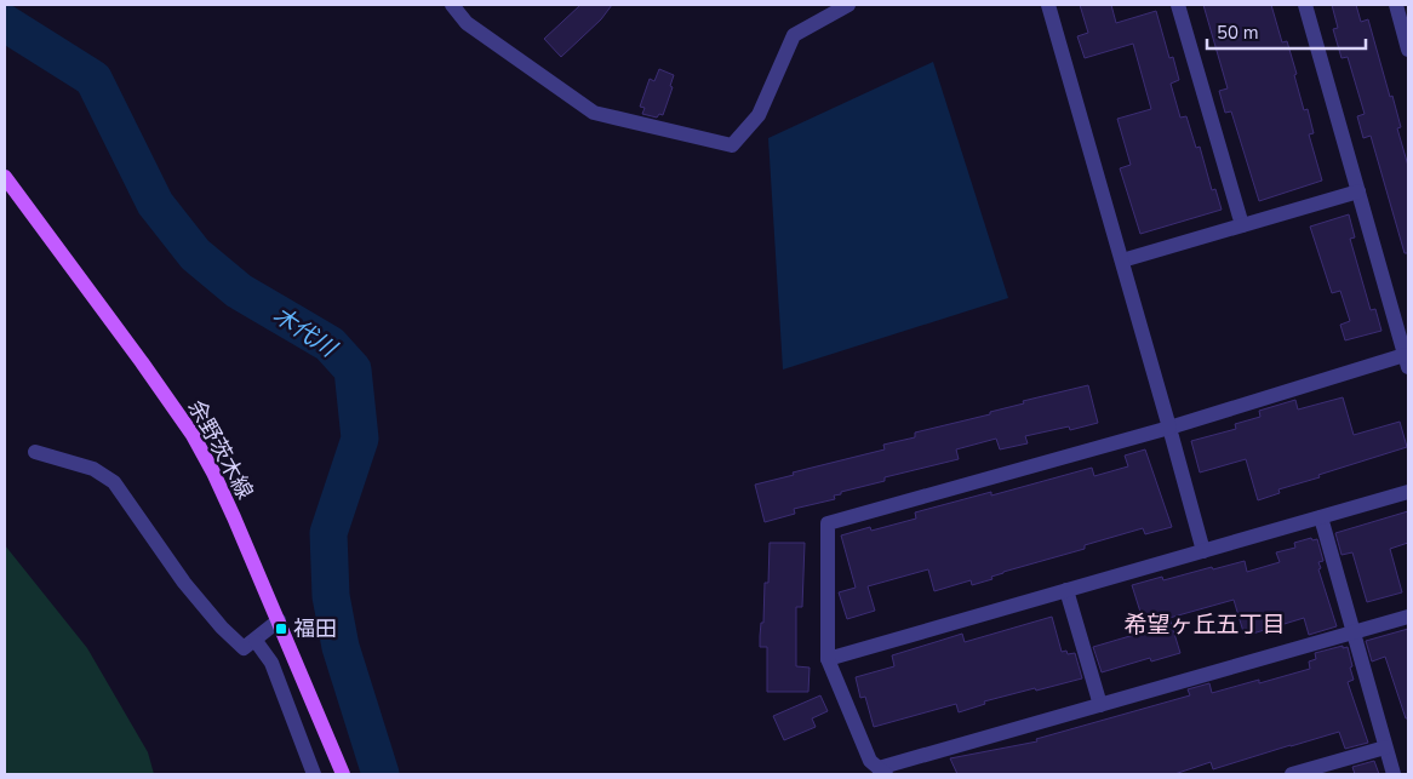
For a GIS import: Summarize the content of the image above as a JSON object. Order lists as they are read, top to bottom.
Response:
{
  "streets": {
    "main road": ["余野茨木線"]
  },
  "districts": ["希望ヶ丘五丁目"],
  "water": ["木代川"],
  "places": {
    "transit": ["福田"]
  },
  "scale_bar": "50 m"
}
